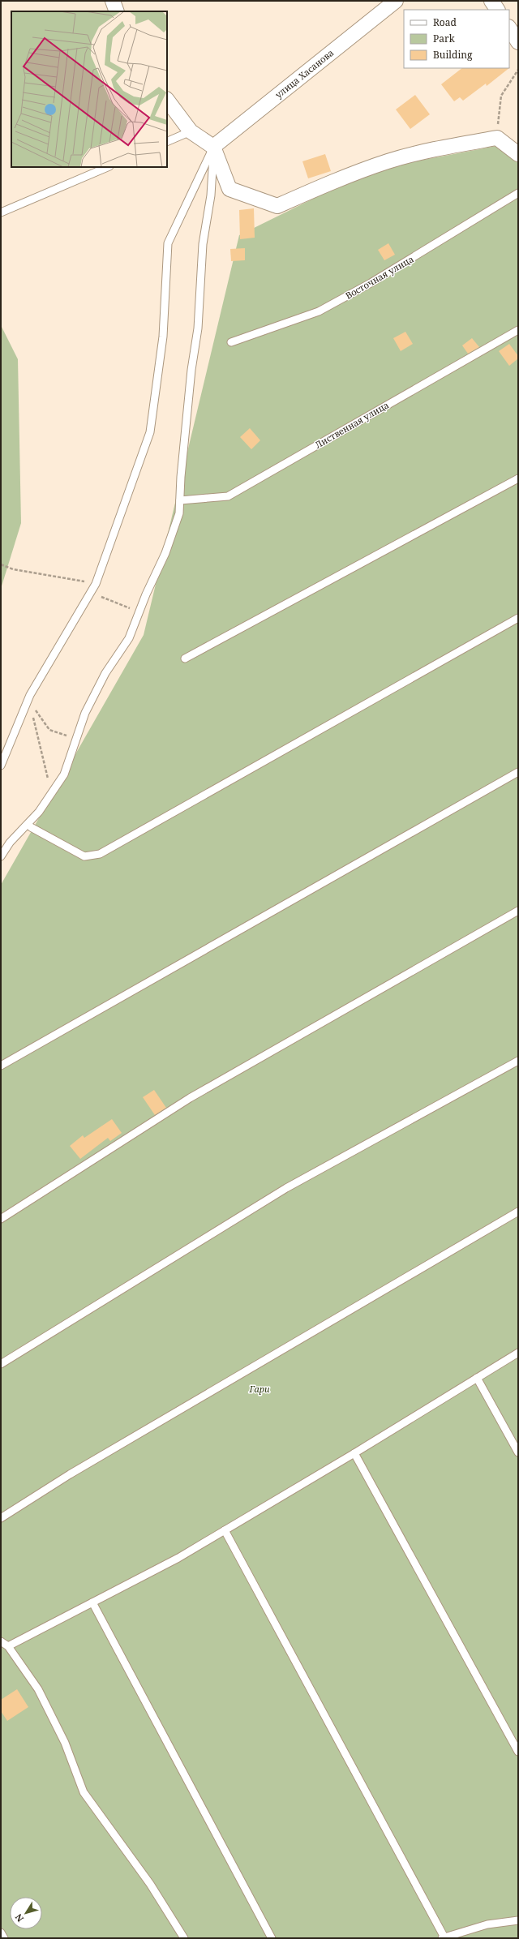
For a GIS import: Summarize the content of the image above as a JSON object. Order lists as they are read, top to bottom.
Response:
{
  "streets": {
    "street": ["улица Хасанова"],
    "lane": ["Восточная улица", "Лиственная улица"]
  },
  "parks": ["Гари"],
  "legend": ["Road", "Park", "Building"],
  "north": "bottom left"
}
